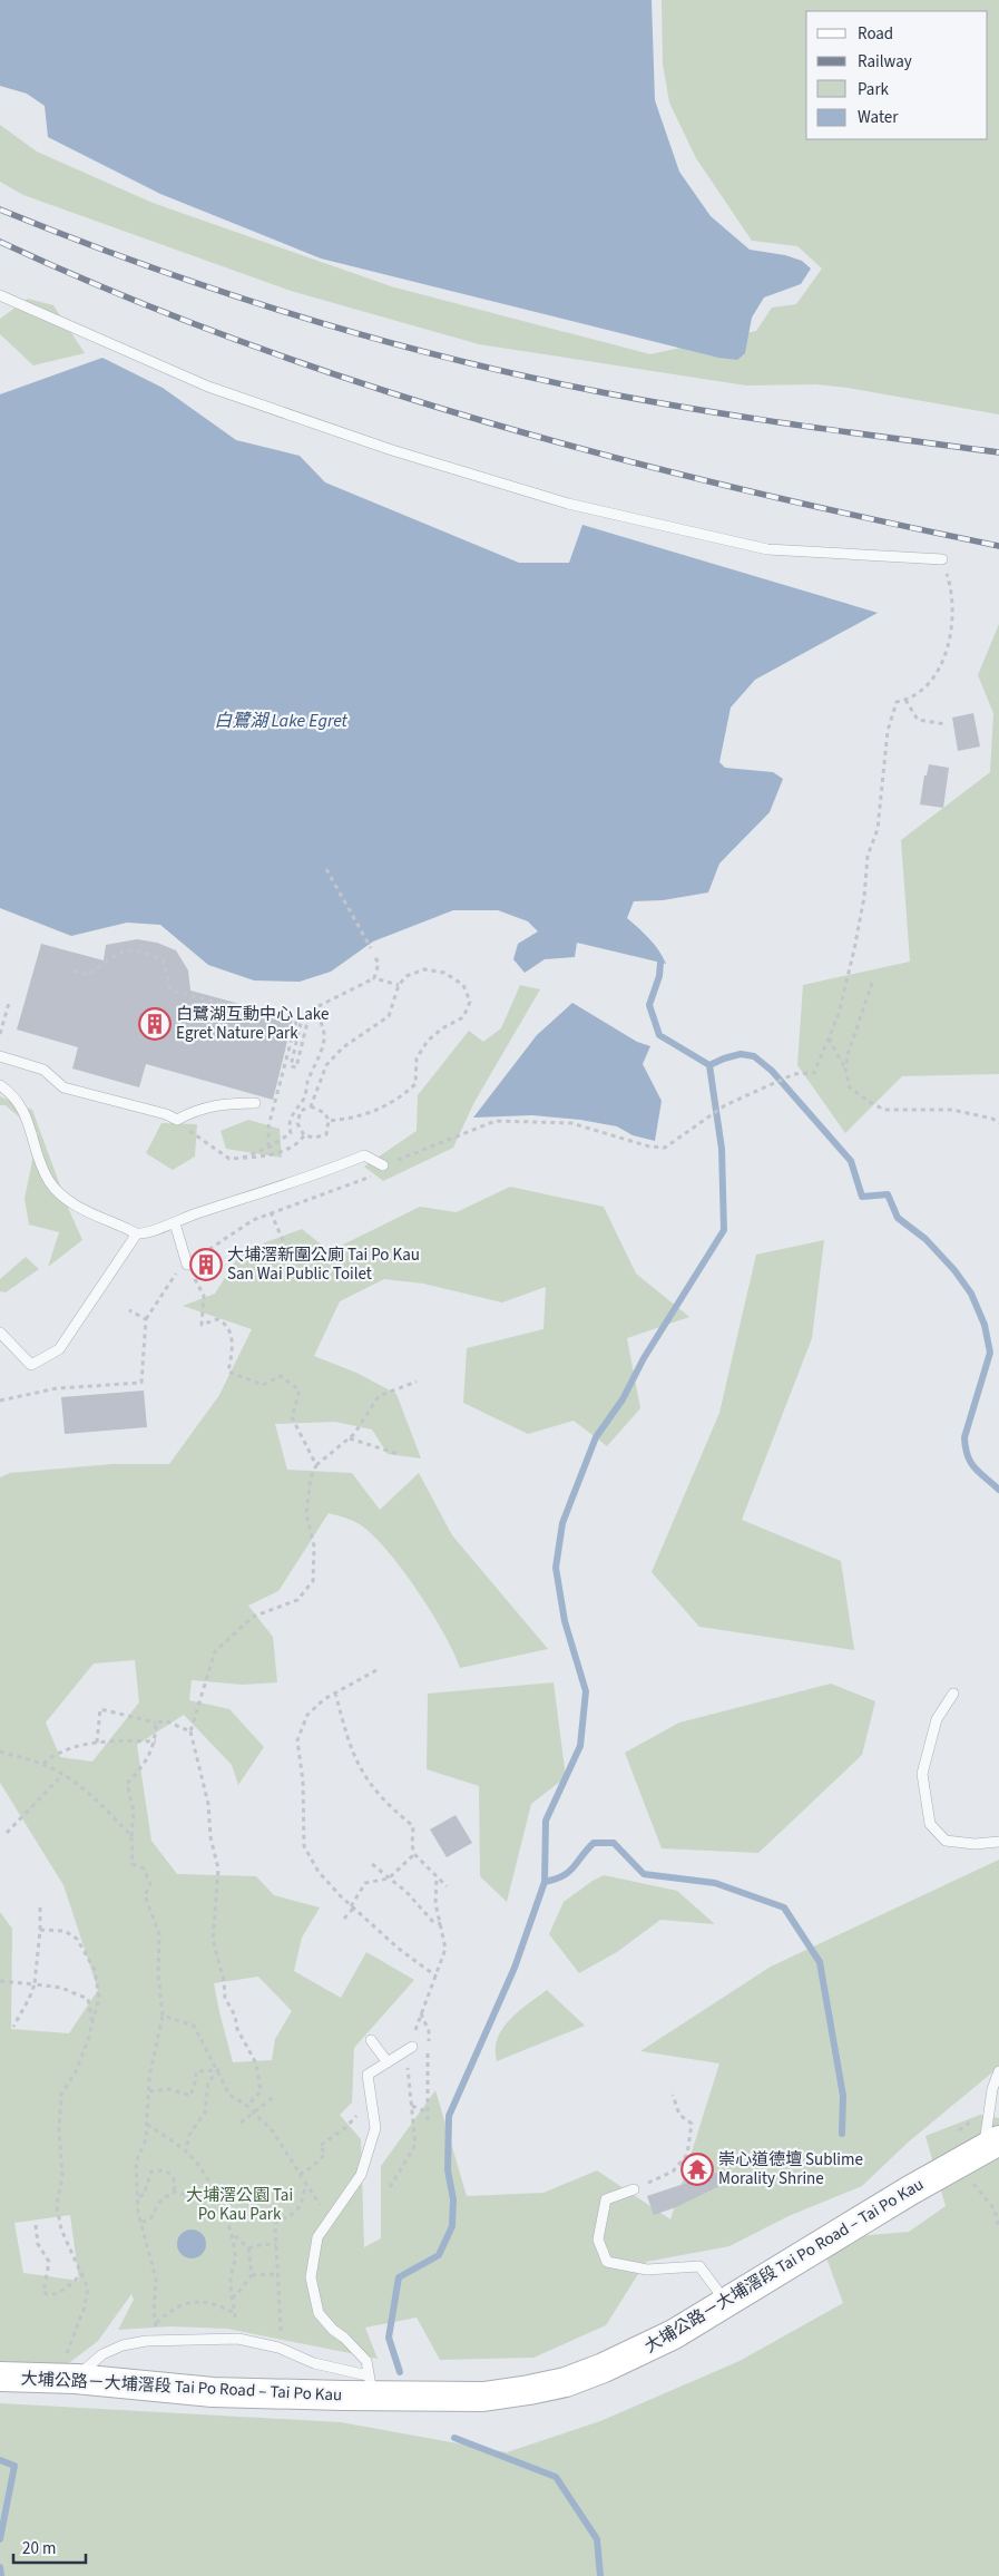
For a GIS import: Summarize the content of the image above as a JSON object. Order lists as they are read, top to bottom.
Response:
{
  "streets": {
    "main road": ["大埔公路－大埔滘段 Tai Po Road – Tai Po Kau"]
  },
  "water": ["白鷺湖 Lake Egret"],
  "parks": ["大埔滘公園 Tai Po Kau Park"],
  "places": {
    "building": ["白鷺湖互動中心 Lake Egret Nature Park", "大埔滘新圍公廁 Tai Po Kau San Wai Public Toilet"],
    "temple": ["崇心道德壇 Sublime Morality Shrine"]
  },
  "legend": [
    "Road",
    "Railway",
    "Park",
    "Water"
  ],
  "scale_bar": "20 m"
}
